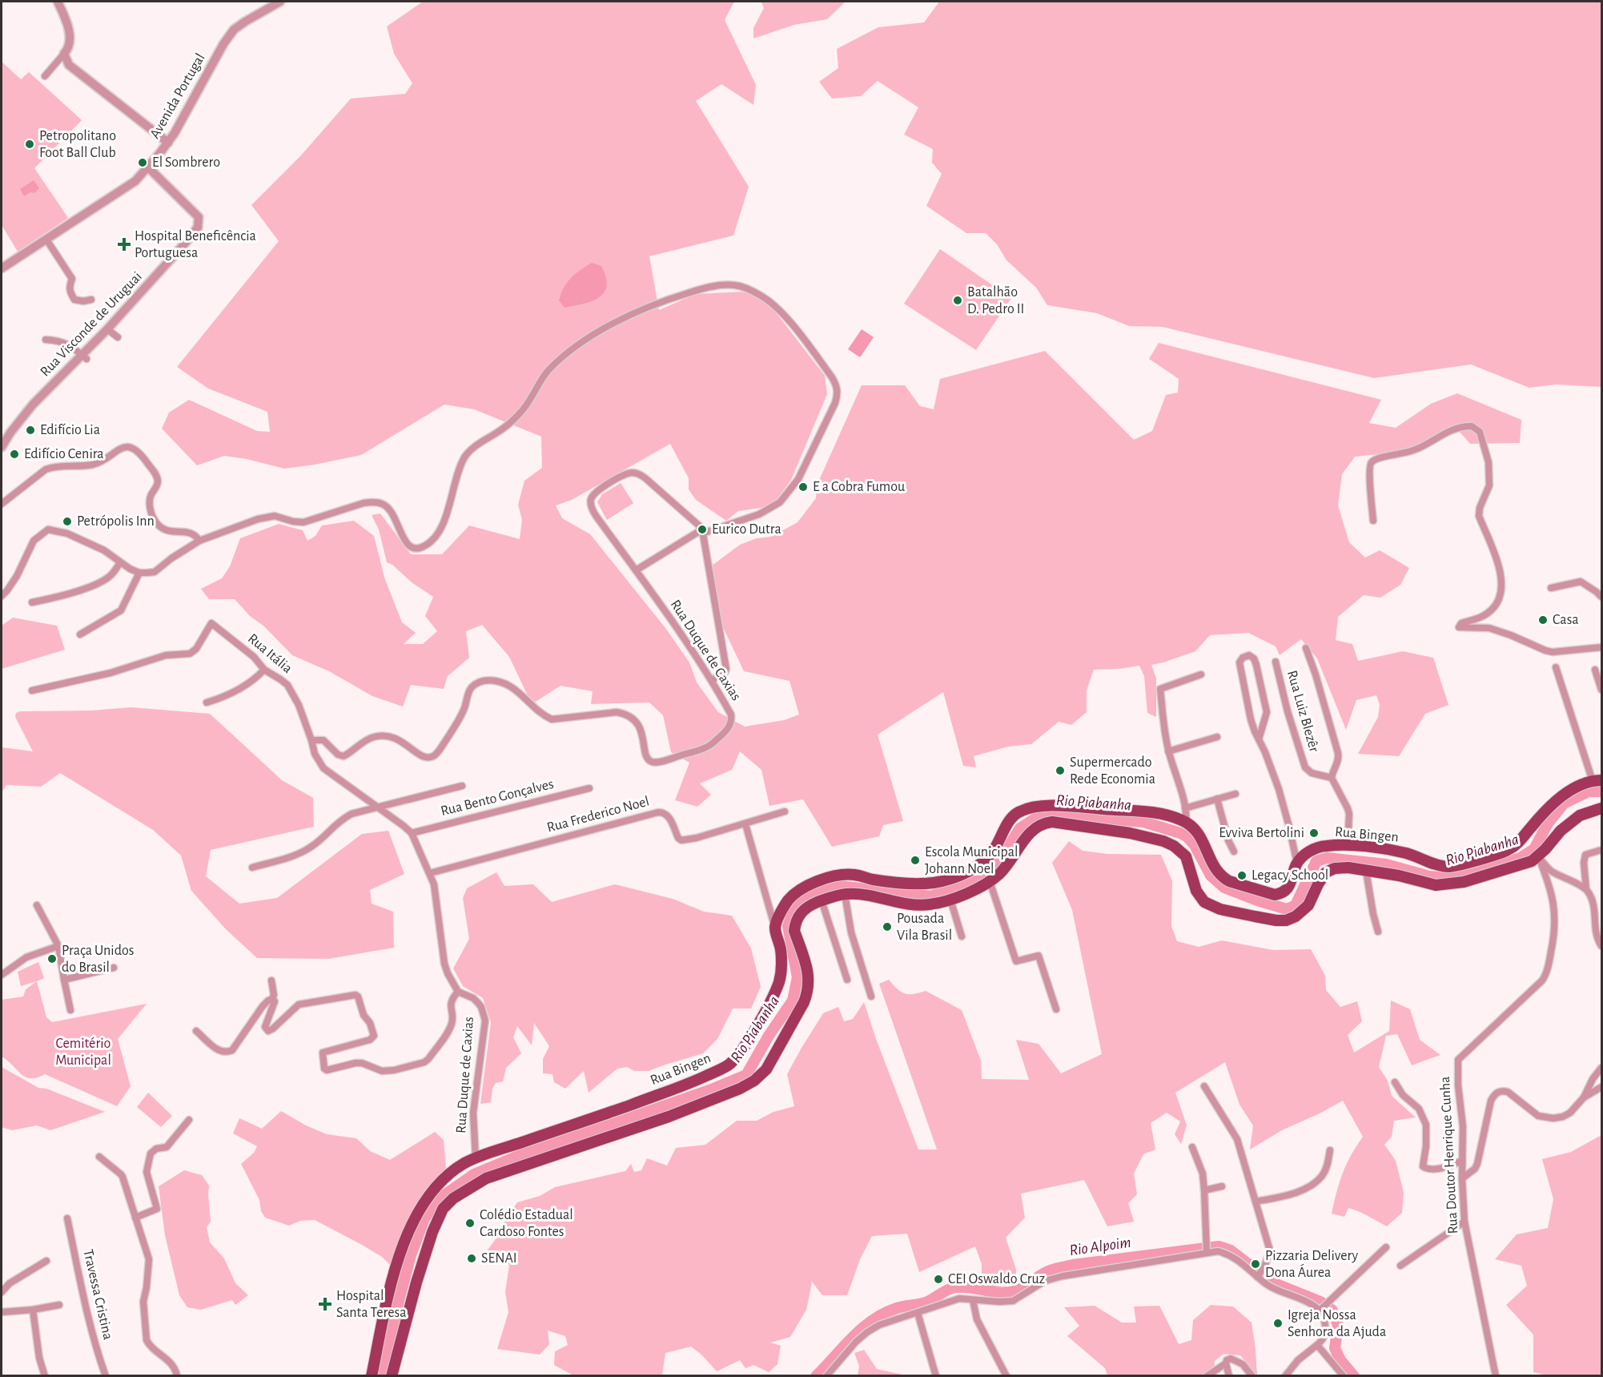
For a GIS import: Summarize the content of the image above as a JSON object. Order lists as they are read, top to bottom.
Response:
{
  "streets": {
    "main road": ["Rua Bingen"],
    "street": [
      "Avenida Portugal",
      "Rua Visconde de Uruguai",
      "Rua Duque de Caxias",
      "Rua Itália",
      "Rua Luiz Blezêr",
      "Rua Bento Gonçalves",
      "Rua Frederico Noel",
      "Rua Doutor Henrique Cunha",
      "Travessa Cristina"
    ]
  },
  "crossings": [
    ["Avenida Portugal", "Rua Visconde de Uruguai"],
    ["Rua Duque de Caxias", "Rua Itália"],
    ["Rua Duque de Caxias", "Rua Bingen"]
  ],
  "water": ["Rio Piabanha", "Rio Alpoim"],
  "parks": ["Cemitério Municipal"],
  "places": {
    "other": [
      "Petropolitano Foot Ball Club",
      "El Sombrero",
      "Batalhão D. Pedro II",
      "Edifício Lia",
      "Edifício Cenira",
      "E a Cobra Fumou",
      "Petrópolis Inn",
      "Eurico Dutra",
      "Casa",
      "Supermercado Rede Economia",
      "Evviva Bertolini",
      "Escola Municipal Johann Noel",
      "Legacy School",
      "Pousada Vila Brasil",
      "Praça Unidos do Brasil",
      "Colédio Estadual Cardoso Fontes",
      "SENAI",
      "Pizzaria Delivery Dona Áurea",
      "CEI Oswaldo Cruz",
      "Igreja Nossa Senhora da Ajuda"
    ],
    "health": ["Hospital Beneficência Portuguesa", "Hospital Santa Teresa"]
  }
}
